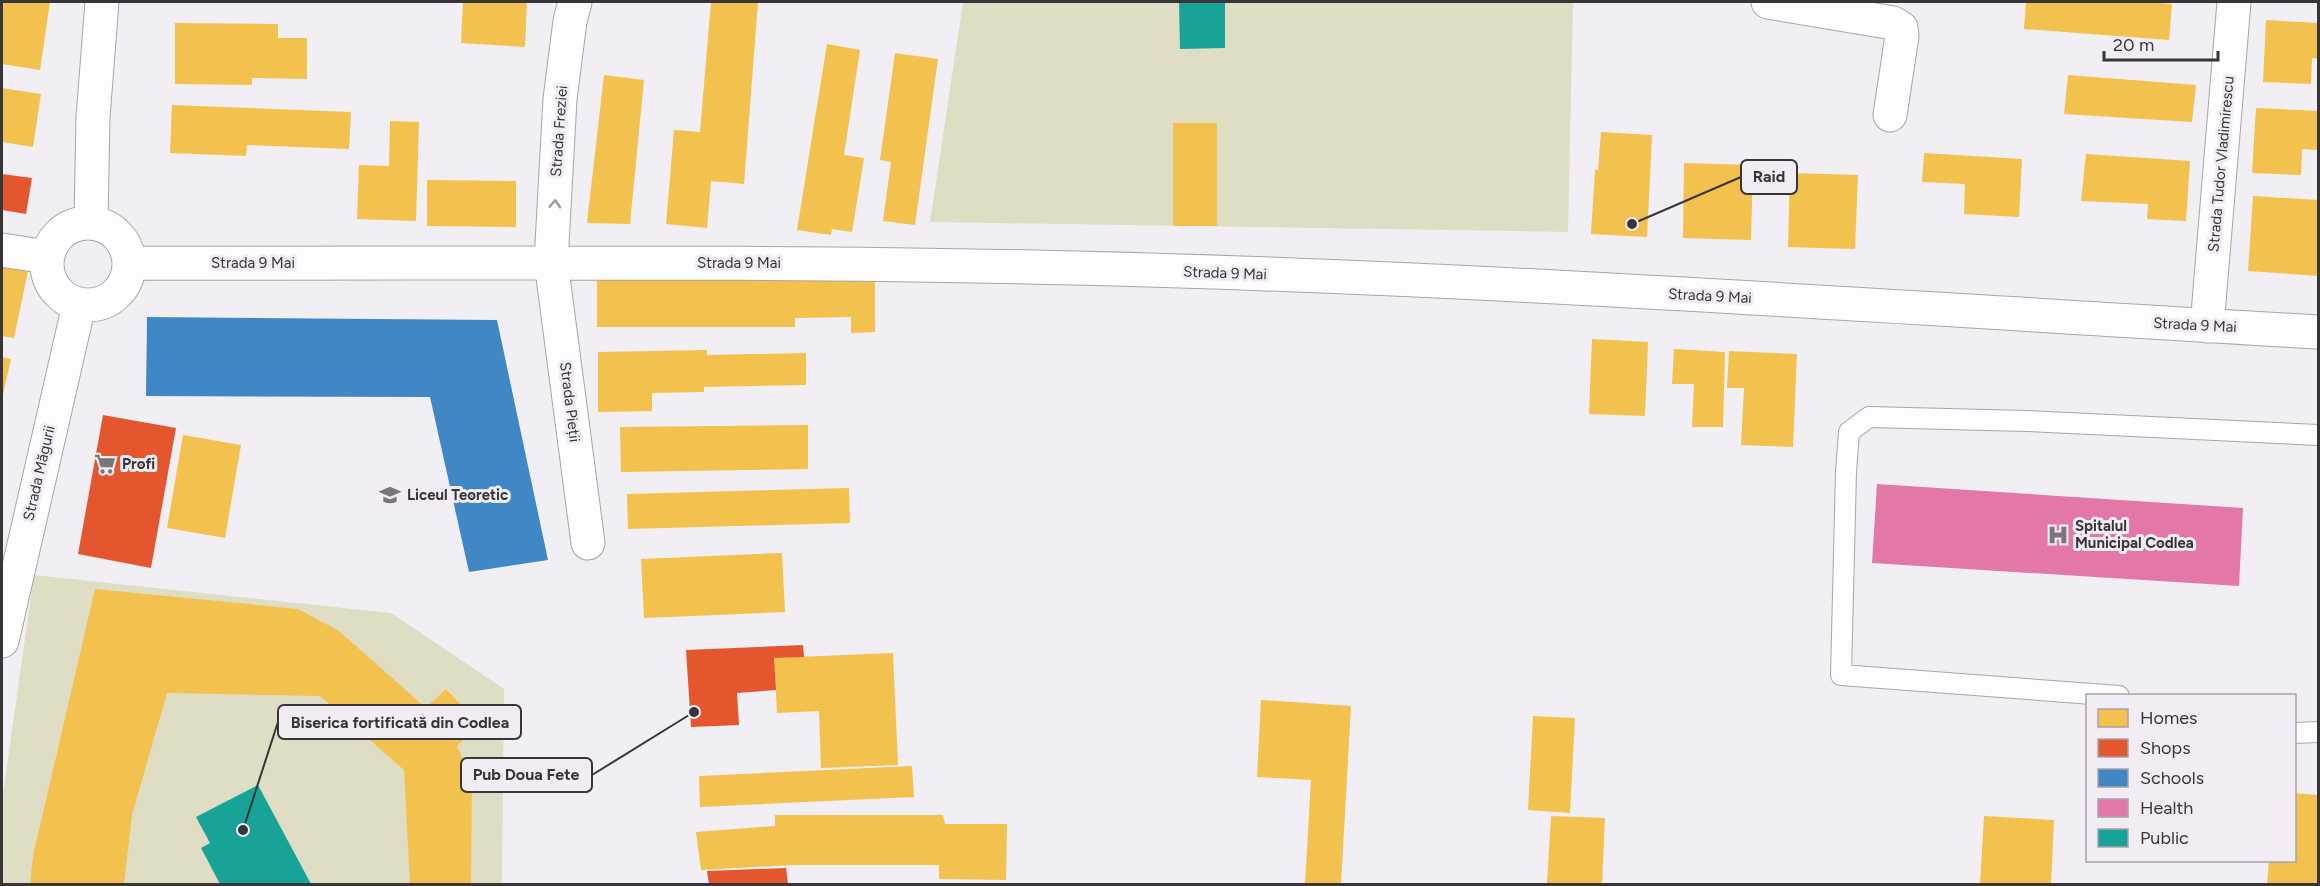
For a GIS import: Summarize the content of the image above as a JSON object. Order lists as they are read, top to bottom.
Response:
{
  "streets": {
    "street": [
      "Strada Freziei",
      "Strada Tudor Vladimirescu",
      "Strada 9 Mai",
      "Strada Pieții",
      "Strada Măgurii"
    ]
  },
  "crossings": [
    ["Strada Freziei", "Strada 9 Mai"],
    ["Strada Freziei", "Strada Pieții"],
    ["Strada Tudor Vladimirescu", "Strada 9 Mai"],
    ["Strada 9 Mai", "Strada Pieții"],
    ["Strada 9 Mai", "Strada Măgurii"]
  ],
  "one_way": ["Strada Freziei"],
  "places": {
    "other": ["Raid", "Pub Doua Fete", "Biserica fortificată din Codlea"],
    "supermarket": ["Profi"],
    "school or university": ["Liceul Teoretic"],
    "hospital": ["Spitalul Municipal Codlea"]
  },
  "legend": [
    "Homes",
    "Shops",
    "Schools",
    "Health",
    "Public"
  ],
  "scale_bar": "20 m"
}
